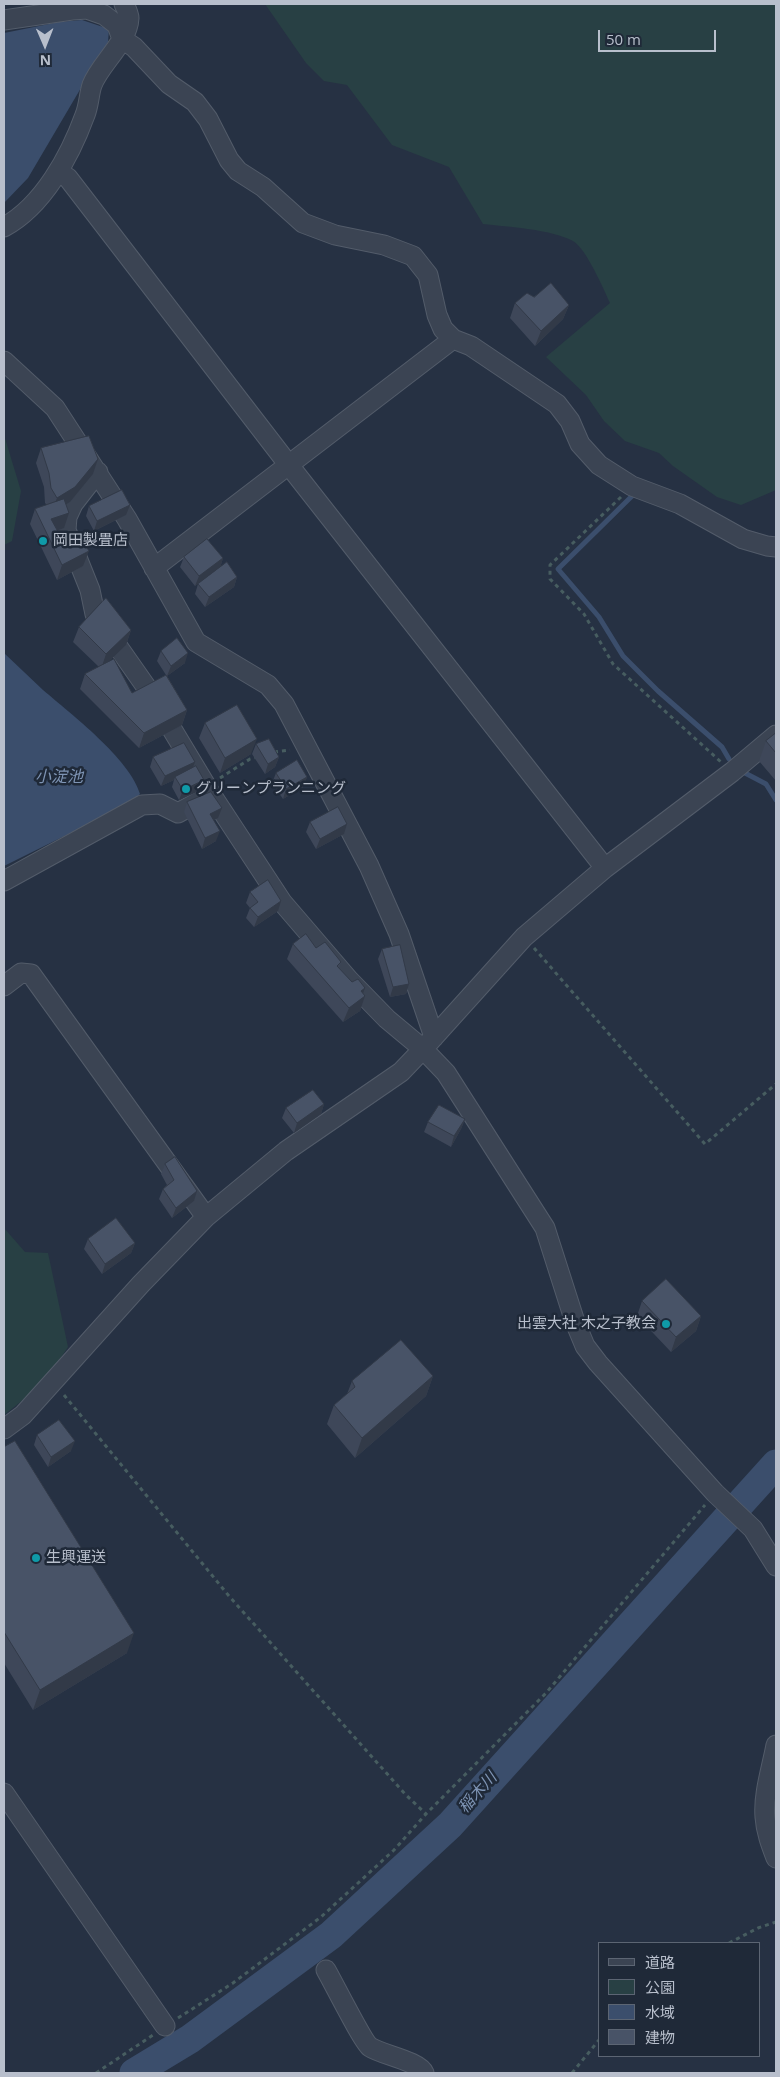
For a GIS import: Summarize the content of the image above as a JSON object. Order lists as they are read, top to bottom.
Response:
{
  "water": ["小淀池", "稲木川"],
  "places": [
    "岡田製畳店",
    "グリーンプランニング",
    "出雲大社 木之子教会",
    "生興運送"
  ],
  "legend": [
    "道路",
    "公園",
    "水域",
    "建物"
  ],
  "scale_bar": "50 m",
  "north": "bottom"
}
